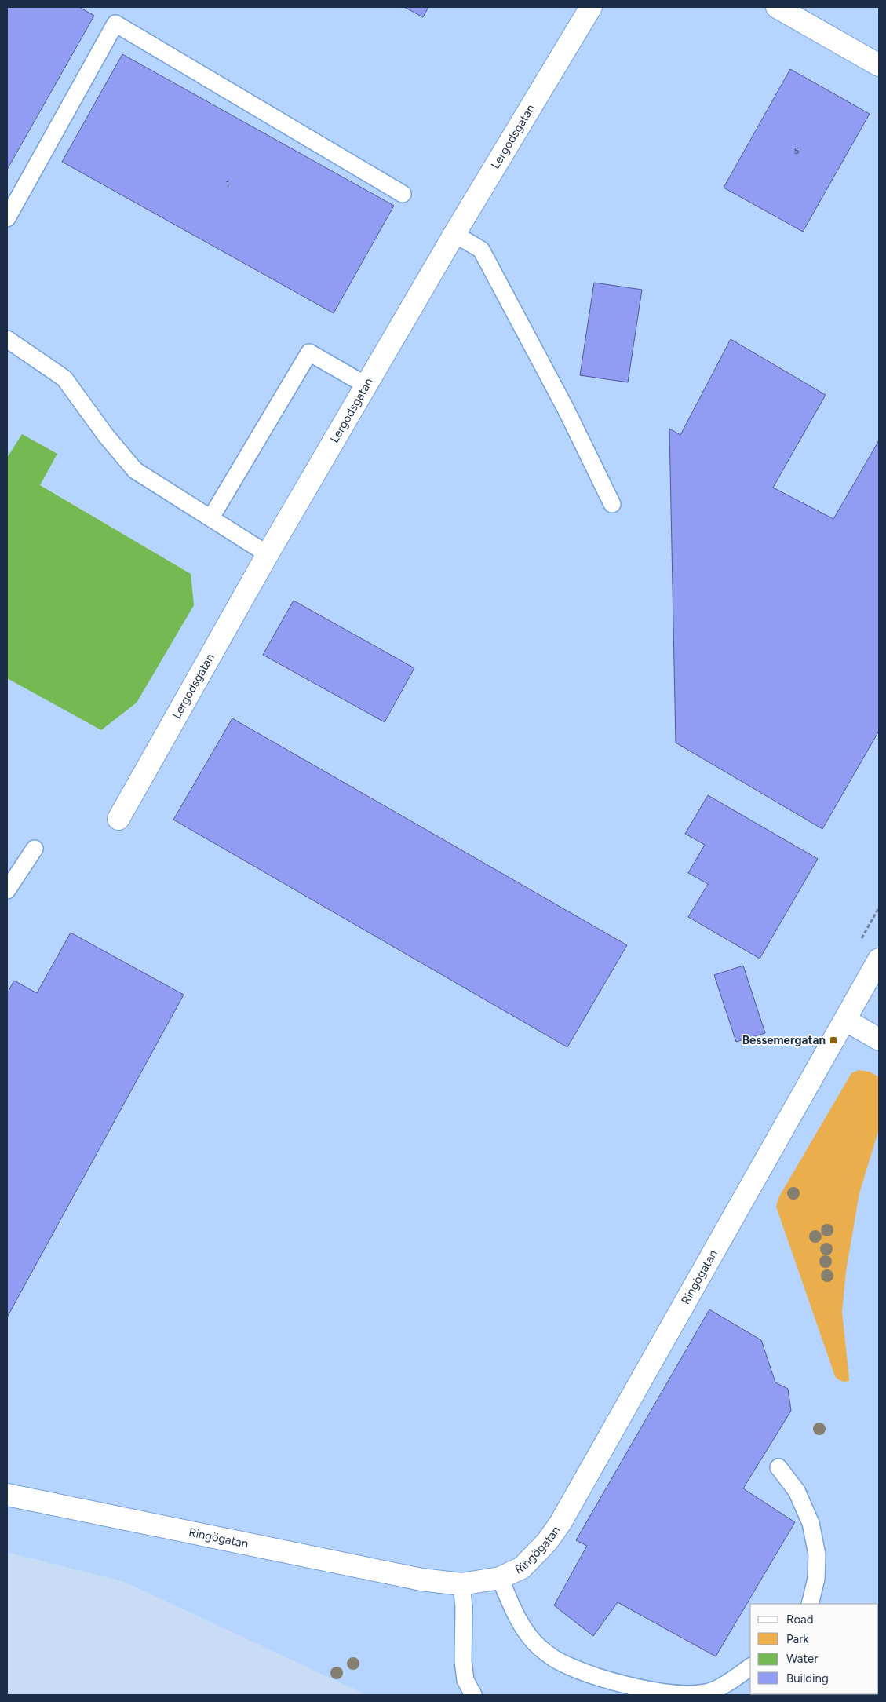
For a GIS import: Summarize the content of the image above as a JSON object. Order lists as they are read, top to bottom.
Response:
{
  "streets": {
    "street": ["Lergodsgatan", "Ringögatan"]
  },
  "places": {
    "transit": ["Bessemergatan"]
  },
  "house_numbers": ["5", "1"],
  "legend": [
    "Road",
    "Park",
    "Water",
    "Building"
  ]
}
